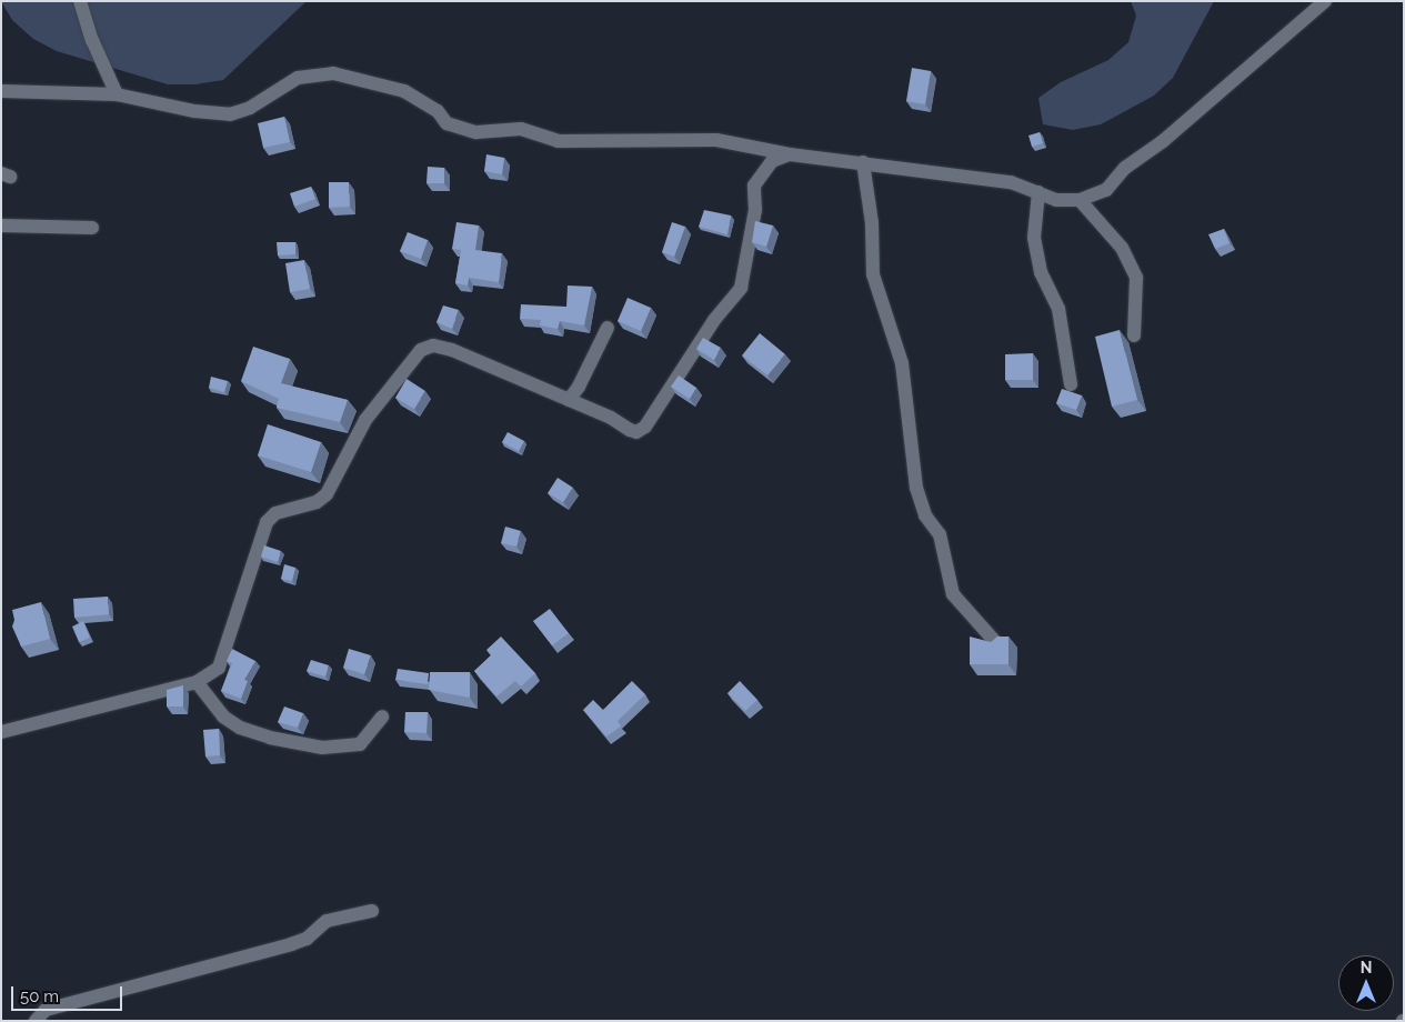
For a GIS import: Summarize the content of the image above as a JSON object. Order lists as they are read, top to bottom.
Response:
{
  "scale_bar": "50 m",
  "north": "top"
}
